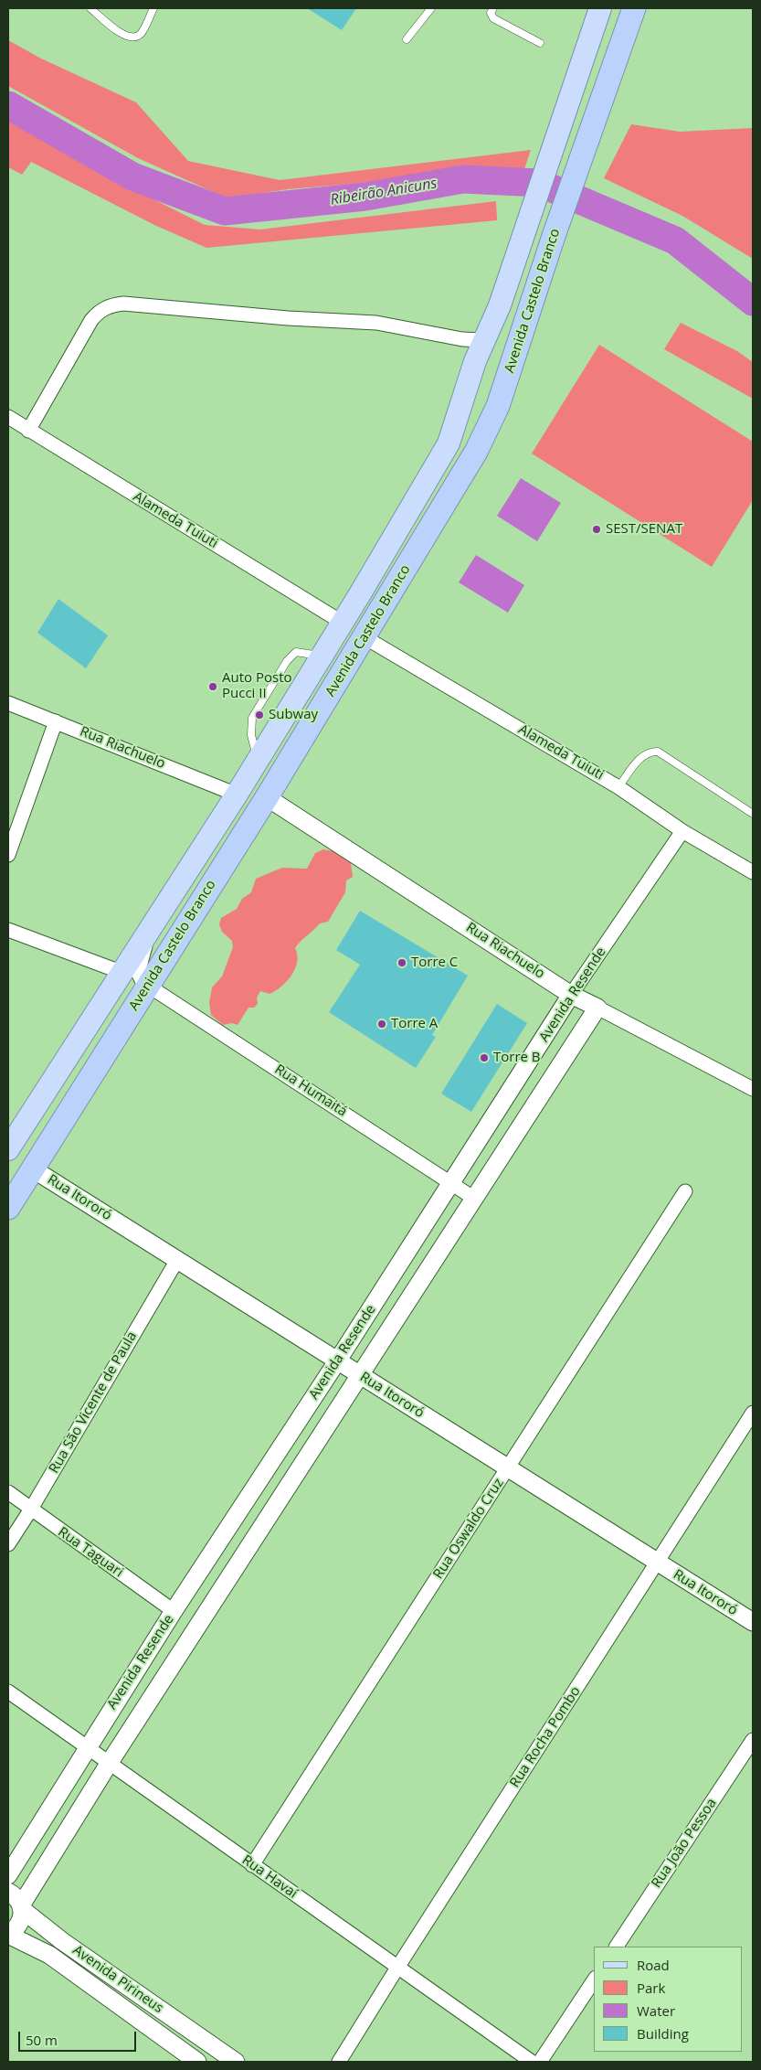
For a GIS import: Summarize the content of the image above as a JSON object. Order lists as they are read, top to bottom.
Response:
{
  "streets": {
    "highway": ["Avenida Castelo Branco"],
    "street": [
      "Alameda Tuiuti",
      "Rua Riachuelo",
      "Avenida Resende",
      "Rua Humaitá",
      "Rua Itororó",
      "Rua São Vicente de Paula",
      "Rua Oswaldo Cruz",
      "Rua Taguari",
      "Rua Rocha Pombo",
      "Rua João Pessoa",
      "Rua Havaí",
      "Avenida Pirineus"
    ]
  },
  "crossings": [
    ["Avenida Castelo Branco", "Alameda Tuiuti"],
    ["Avenida Castelo Branco", "Rua Riachuelo"],
    ["Avenida Castelo Branco", "Rua Humaitá"],
    ["Avenida Castelo Branco", "Rua Itororó"],
    ["Alameda Tuiuti", "Avenida Resende"],
    ["Rua Riachuelo", "Avenida Resende"],
    ["Avenida Resende", "Rua Humaitá"],
    ["Avenida Resende", "Rua Itororó"],
    ["Avenida Resende", "Rua Taguari"],
    ["Avenida Resende", "Rua Havaí"],
    ["Avenida Resende", "Avenida Pirineus"],
    ["Rua Itororó", "Rua São Vicente de Paula"],
    ["Rua Itororó", "Rua Oswaldo Cruz"],
    ["Rua Itororó", "Rua Rocha Pombo"],
    ["Rua São Vicente de Paula", "Rua Taguari"],
    ["Rua Oswaldo Cruz", "Rua Havaí"],
    ["Rua Rocha Pombo", "Rua Havaí"]
  ],
  "water": ["Ribeirão Anicuns"],
  "places": [
    "SEST/SENAT",
    "Auto Posto Pucci II",
    "Subway",
    "Torre C",
    "Torre A",
    "Torre B"
  ],
  "legend": [
    "Road",
    "Park",
    "Water",
    "Building"
  ],
  "scale_bar": "50 m"
}
